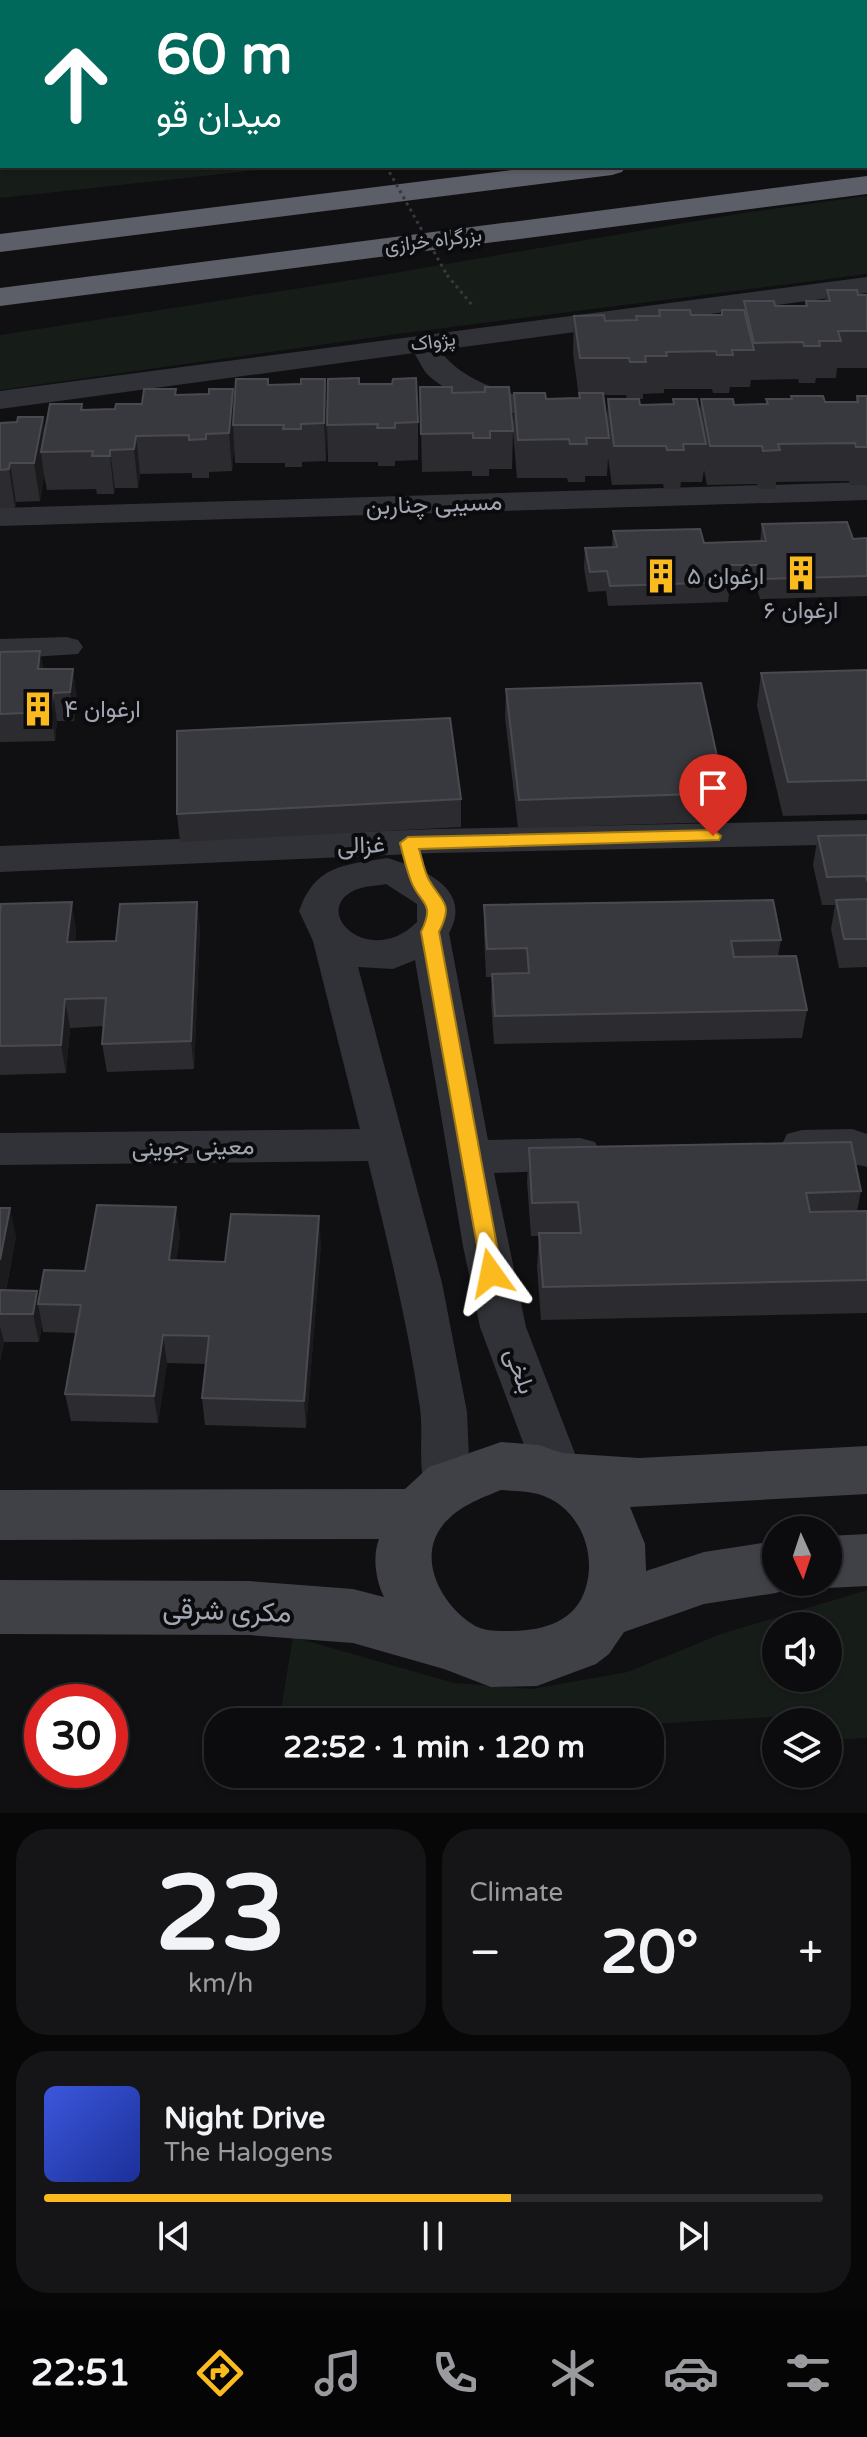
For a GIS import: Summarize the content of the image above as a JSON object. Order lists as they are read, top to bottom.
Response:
{
  "streets": {
    "highway": ["بزرگراه خرازی"],
    "street": [
      "پژواک",
      "مسیبی چناربن",
      "غزالی",
      "معینی جوینی",
      "بلخی",
      "مکری شرقی"
    ]
  },
  "crossings": [
    ["بلخی", "مکری شرقی"]
  ],
  "places": {
    "building": ["ارغوان ۶", "ارغوان ۵", "ارغوان ۴"]
  },
  "north": "bottom",
  "page": {
    "turn": ["60 m", "میدان قو"],
    "limit": "30",
    "trip": "22:52 · 1 min · 120 m",
    "tile": [
      ["23", "km/h"],
      "Climate"
    ],
    "heat": ["−", "20°", "+"],
    "song": ["Night Drive", "The Halogens"],
    "tabs": "22:51"
  }
}
